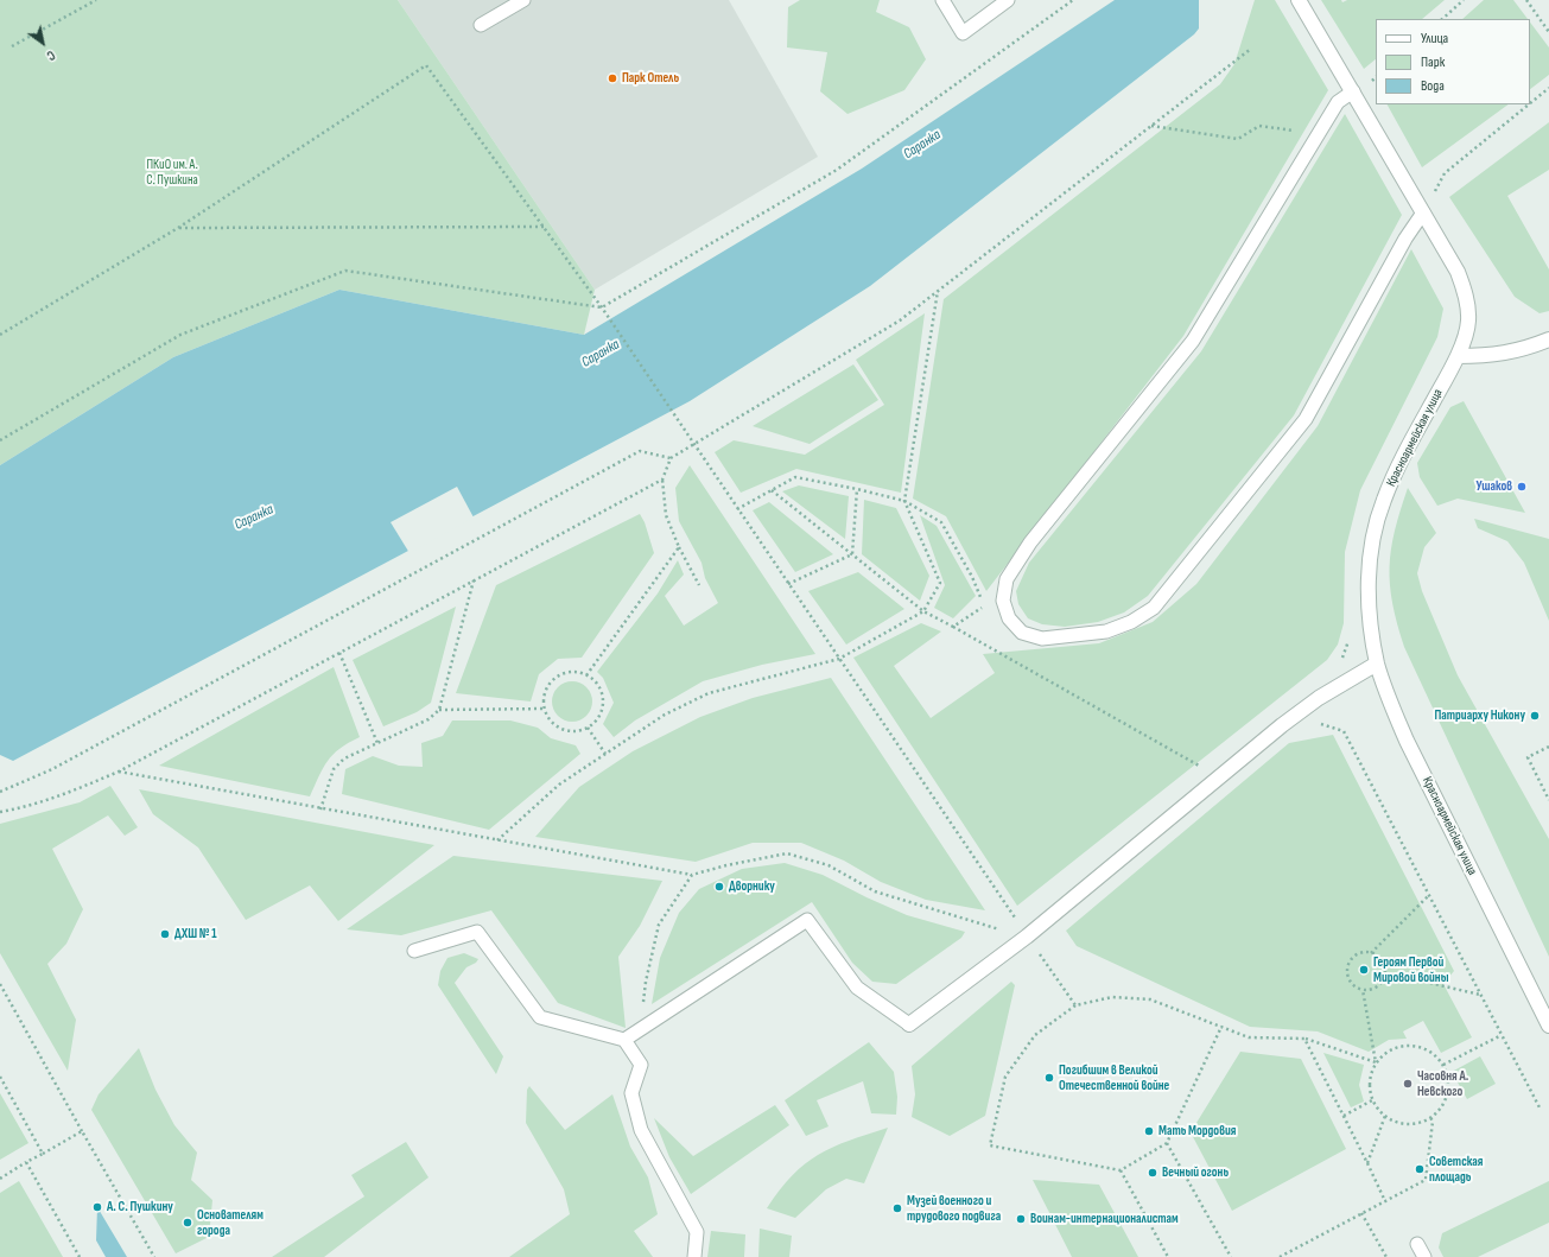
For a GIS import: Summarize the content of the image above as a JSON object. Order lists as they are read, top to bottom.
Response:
{
  "streets": {
    "street": ["Красноармейская улица"]
  },
  "water": ["Саранка"],
  "parks": ["ПКиО им. А. С. Пушкина"],
  "places": [
    "Парк Отель",
    "Ушаков",
    "Патриарху Никону",
    "Дворнику",
    "ДХШ № 1",
    "Героям Первой Мировой войны",
    "Погибшим в Великой Отечественной войне",
    "Часовня А. Невского",
    "Мать Мордовия",
    "Советская площадь",
    "Вечный огонь",
    "А. С. Пушкину",
    "Музей военного и трудового подвига",
    "Воинам-интернационалистам",
    "Основателям города"
  ],
  "legend": ["Улица", "Парк", "Вода"],
  "north": "bottom right"
}
